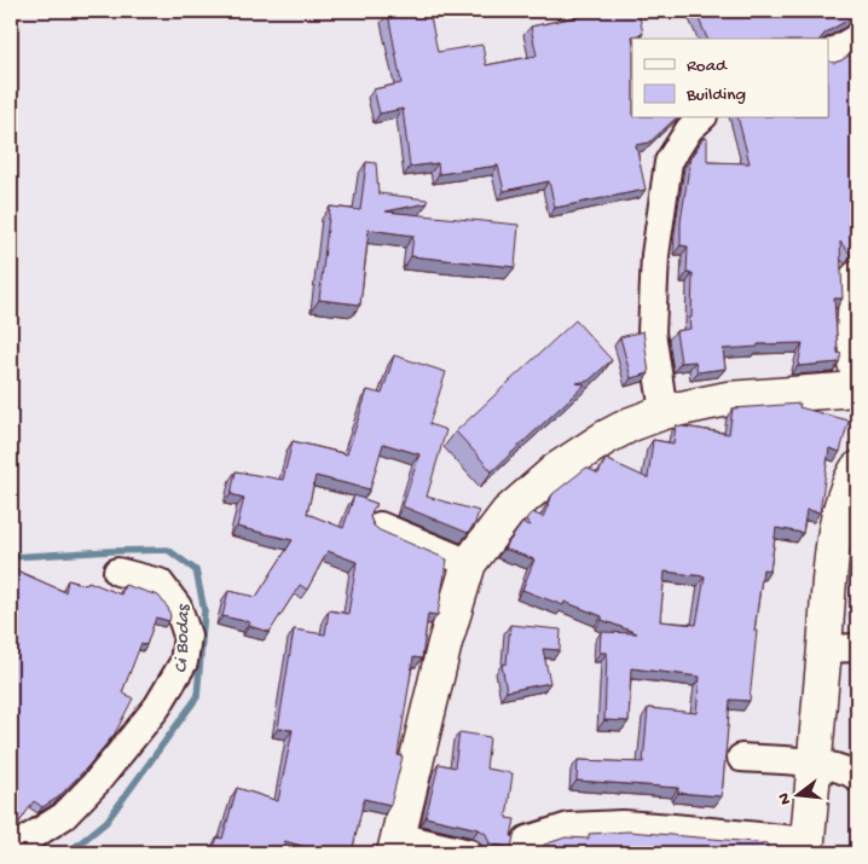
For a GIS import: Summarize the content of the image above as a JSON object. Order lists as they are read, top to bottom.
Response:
{
  "water": ["Ci Bodas"],
  "legend": ["Road", "Building"],
  "north": "left"
}
